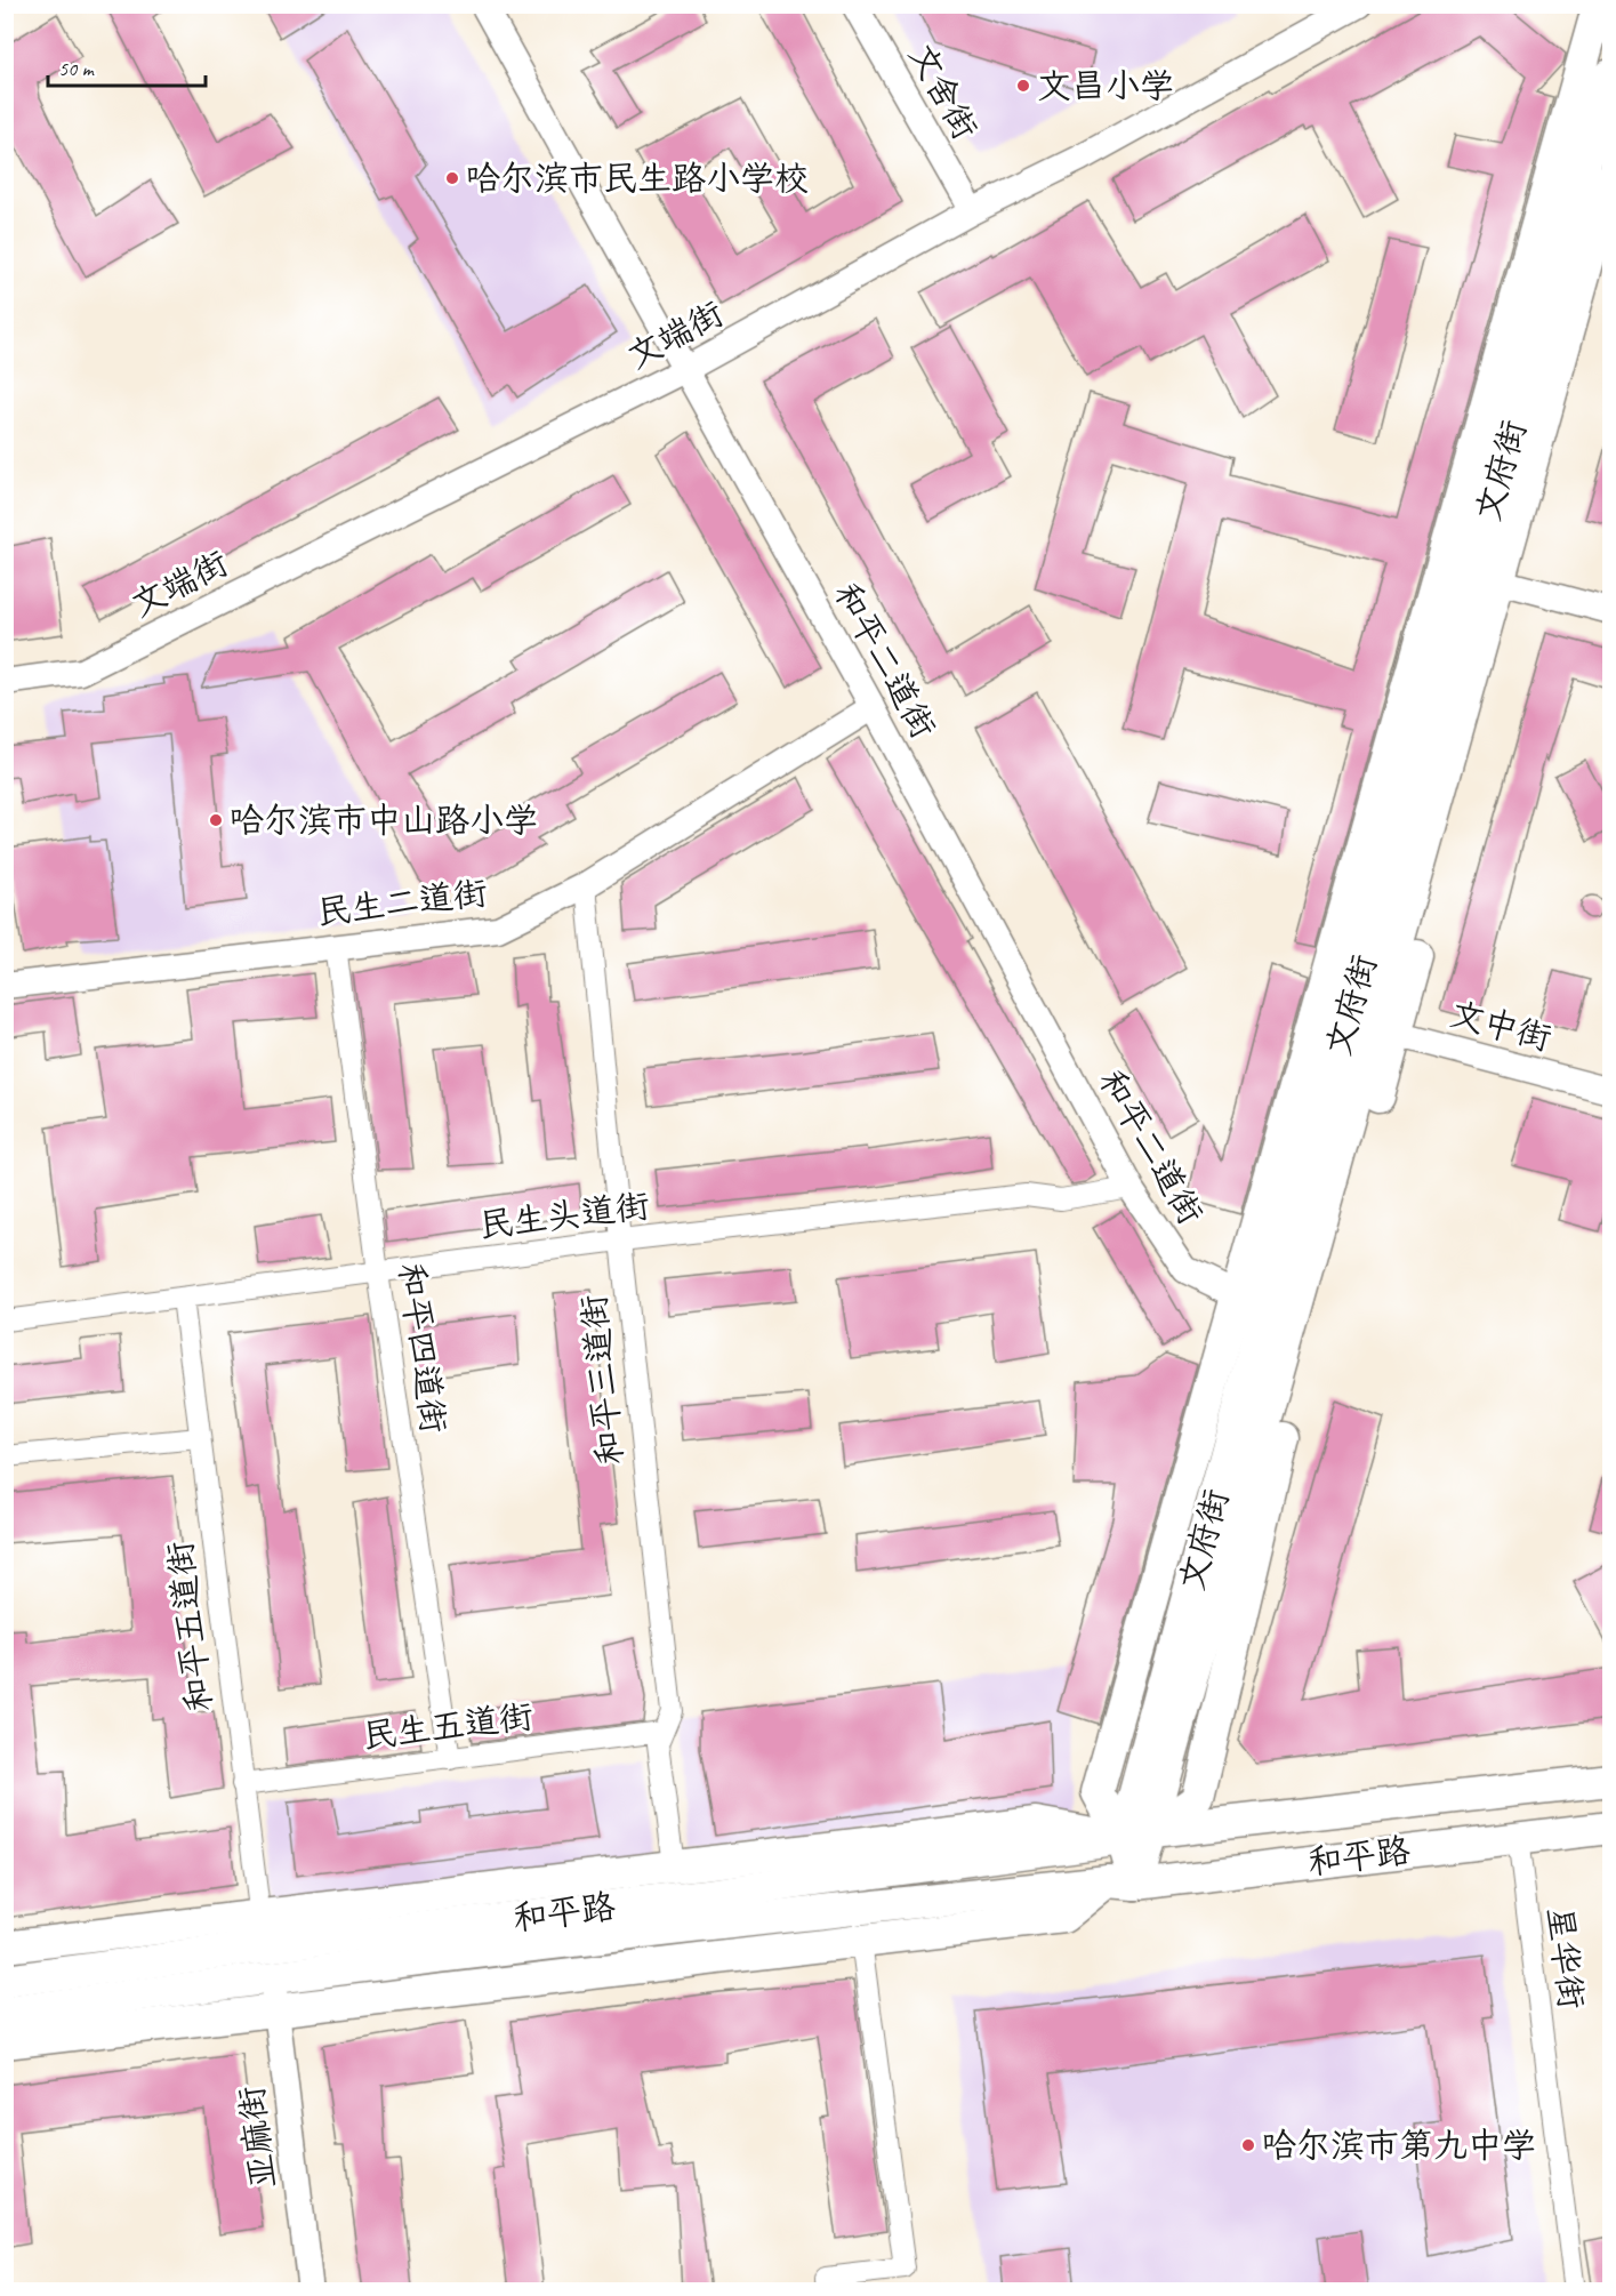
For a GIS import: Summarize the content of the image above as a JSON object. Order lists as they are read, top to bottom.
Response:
{
  "streets": {
    "main road": ["文府街", "和平路"],
    "street": [
      "文舍街",
      "文端街",
      "和平二道街",
      "民生二道街",
      "文中街",
      "民生头道街",
      "和平四道街",
      "和平三道街",
      "和平五道街",
      "民生五道街",
      "星华街",
      "亚麻街"
    ]
  },
  "crossings": [
    ["文舍街", "文端街"],
    ["文端街", "和平二道街"],
    ["文府街", "和平二道街"],
    ["文府街", "文中街"],
    ["文府街", "和平路"],
    ["和平二道街", "民生二道街"],
    ["和平二道街", "民生头道街"],
    ["民生二道街", "和平四道街"],
    ["民生二道街", "和平三道街"],
    ["民生头道街", "和平四道街"],
    ["民生头道街", "和平三道街"],
    ["民生头道街", "和平五道街"],
    ["和平四道街", "民生五道街"],
    ["和平三道街", "民生五道街"],
    ["和平三道街", "和平路"],
    ["和平五道街", "民生五道街"],
    ["和平五道街", "和平路"],
    ["和平五道街", "亚麻街"],
    ["和平路", "星华街"],
    ["和平路", "亚麻街"]
  ],
  "places": [
    "文昌小学",
    "哈尔滨市民生路小学校",
    "哈尔滨市中山路小学",
    "哈尔滨市第九中学"
  ],
  "scale_bar": "50 m"
}
